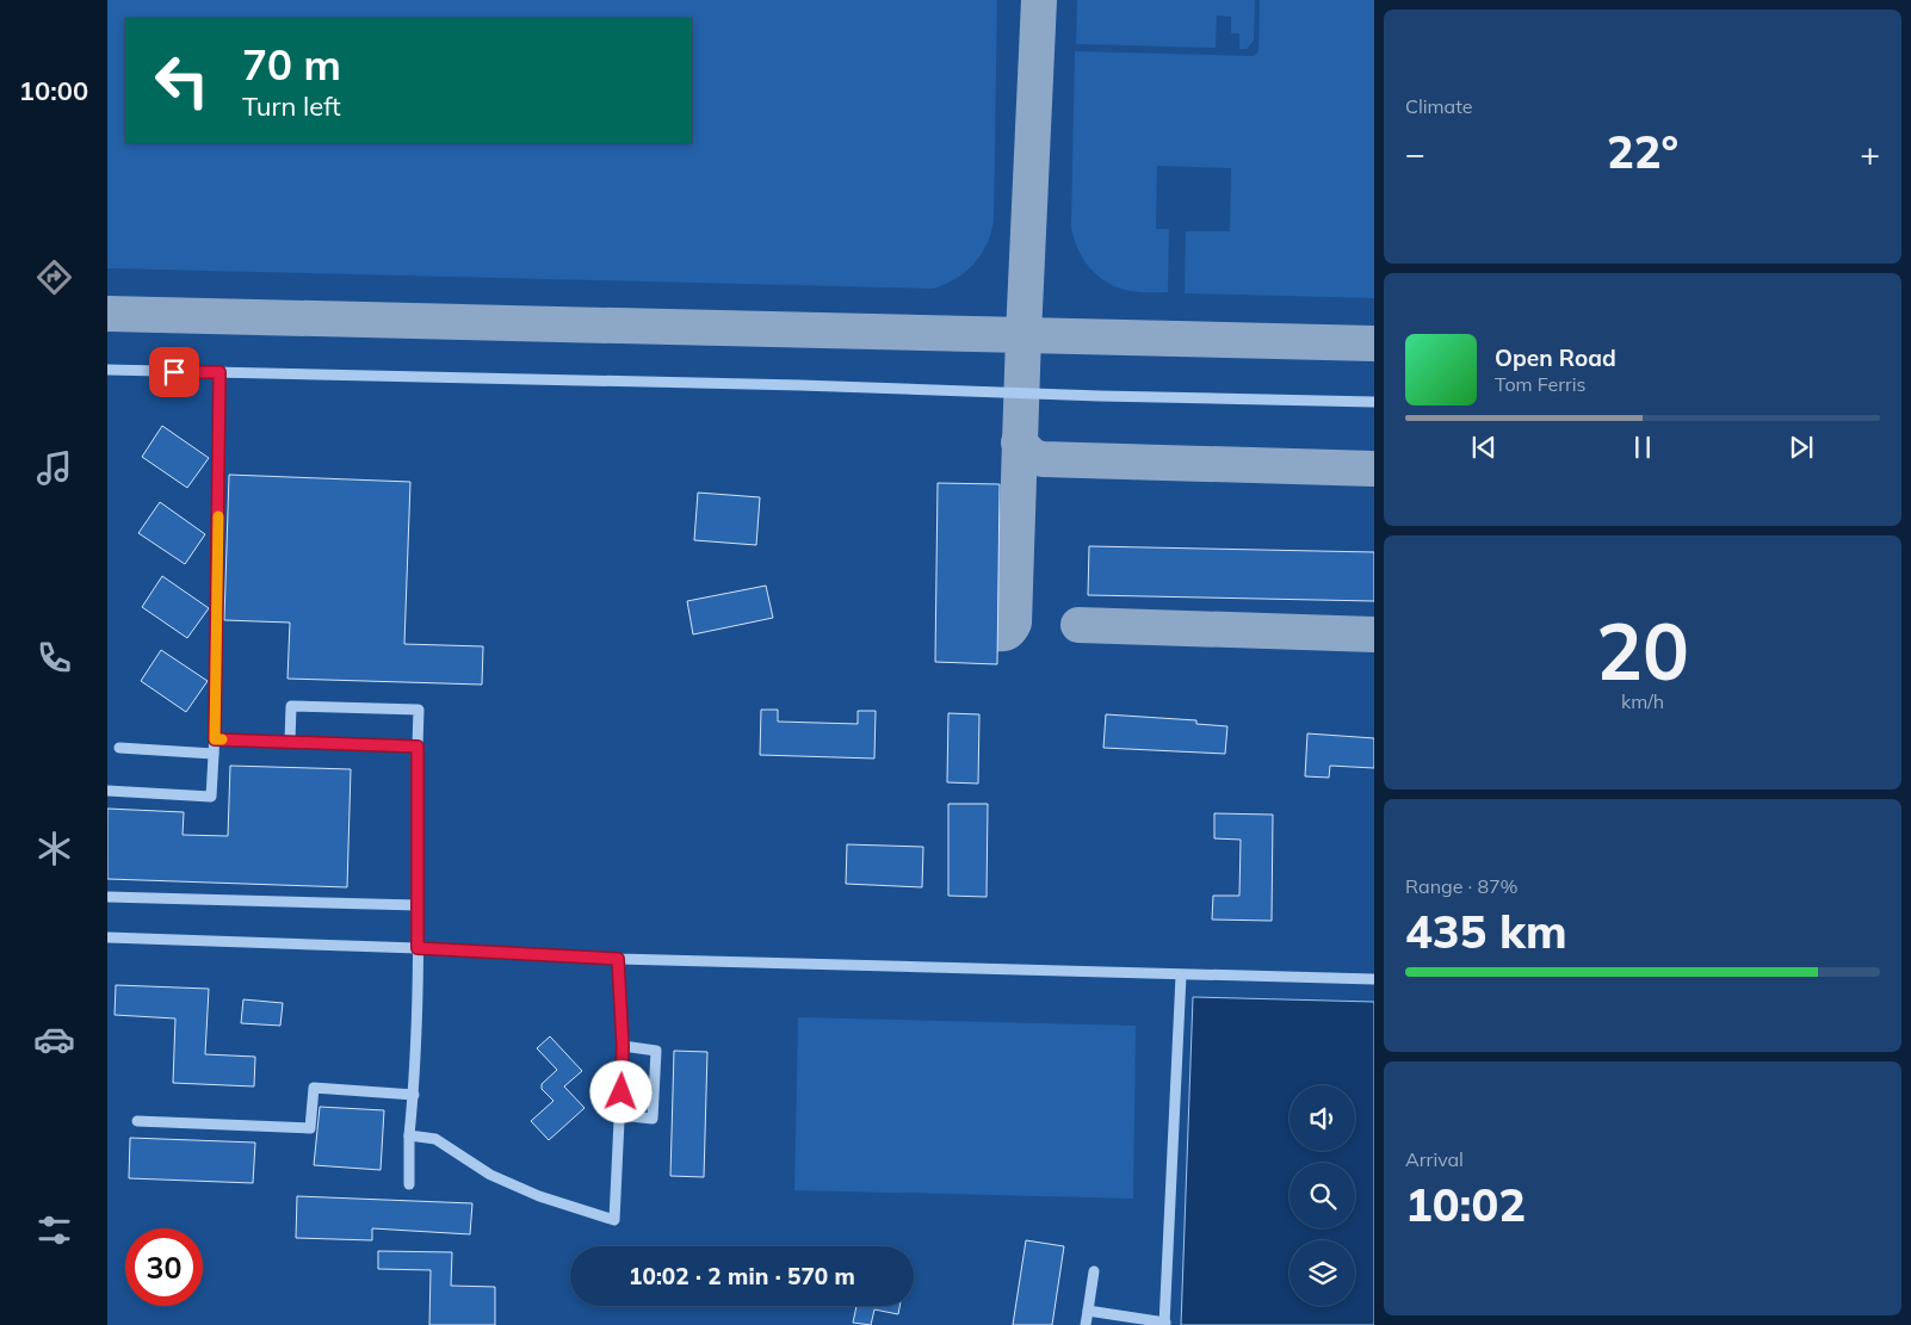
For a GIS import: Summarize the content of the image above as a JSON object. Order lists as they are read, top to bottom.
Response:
{
  "page": {
    "tabs": "10:00",
    "tile": [
      "Climate",
      ["20", "km/h"],
      ["Range · 87%", "435 km"],
      ["Arrival", "10:02"]
    ],
    "turn": ["70 m", "Turn left"],
    "heat": ["−", "22°", "+"],
    "song": ["Open Road", "Tom Ferris"],
    "limit": "30",
    "trip": "10:02 · 2 min · 570 m"
  }
}
